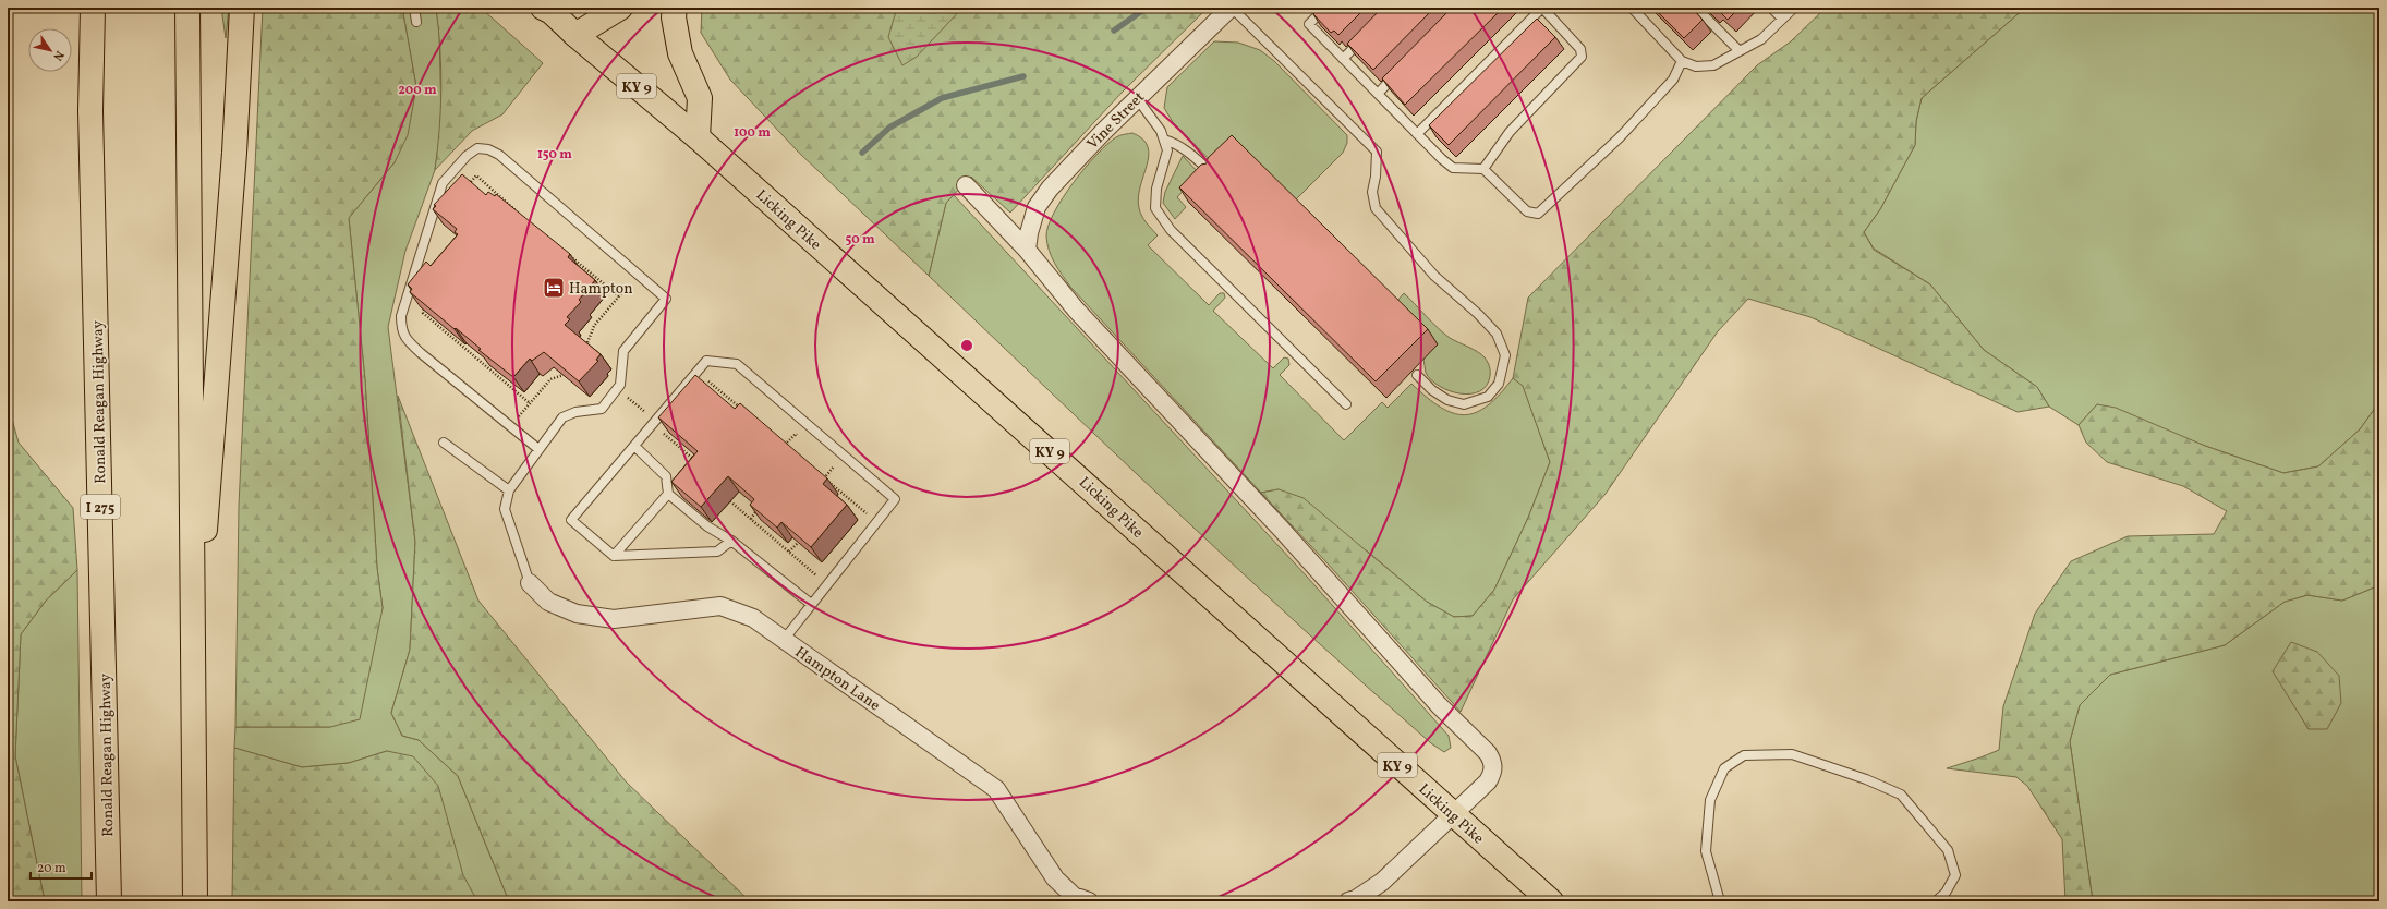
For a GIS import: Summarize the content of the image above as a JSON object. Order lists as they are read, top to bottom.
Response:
{
  "streets": {
    "main road": [
      "KY 9",
      "Licking Pike",
      "Ronald Reagan Highway",
      "I 275"
    ],
    "street": ["Vine Street", "Hampton Lane"]
  },
  "places": {
    "hotel": ["Hampton"]
  },
  "scale_bar": "20 m",
  "north": "bottom right",
  "rings": [
    "200 m",
    "100 m",
    "150 m",
    "50 m"
  ]
}
